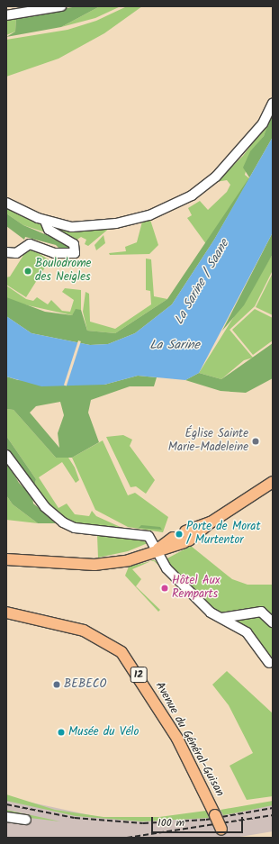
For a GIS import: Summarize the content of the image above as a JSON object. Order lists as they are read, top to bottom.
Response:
{
  "streets": {
    "main road": ["12", "Avenue du Général-Guisan"]
  },
  "water": ["La Sarine / Saane", "La Sarine"],
  "places": [
    "Boulodrome des Neigles",
    "Église Sainte Marie-Madeleine",
    "Porte de Morat / Murtentor",
    "Hôtel Aux Remparts",
    "BEBECO",
    "Musée du Vélo"
  ],
  "scale_bar": "100 m"
}
